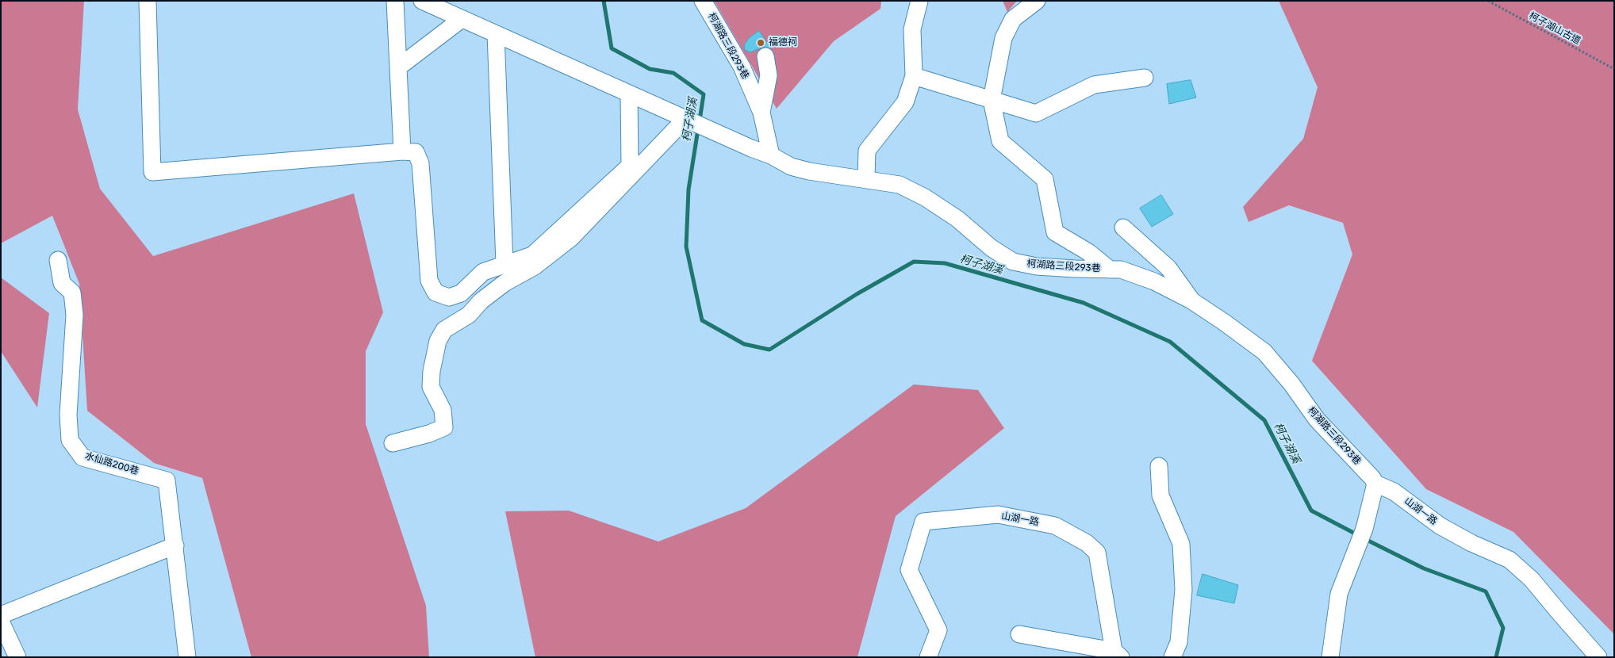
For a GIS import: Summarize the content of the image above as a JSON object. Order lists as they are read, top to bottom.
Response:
{
  "streets": {
    "street": ["柯湖路三段293巷", "水仙路200巷", "山湖一路"],
    "path": ["柯子湖山古道"]
  },
  "crossings": [
    ["柯湖路三段293巷", "山湖一路"]
  ],
  "water": ["柯子湖溪"],
  "places": ["福德祠"]
}
